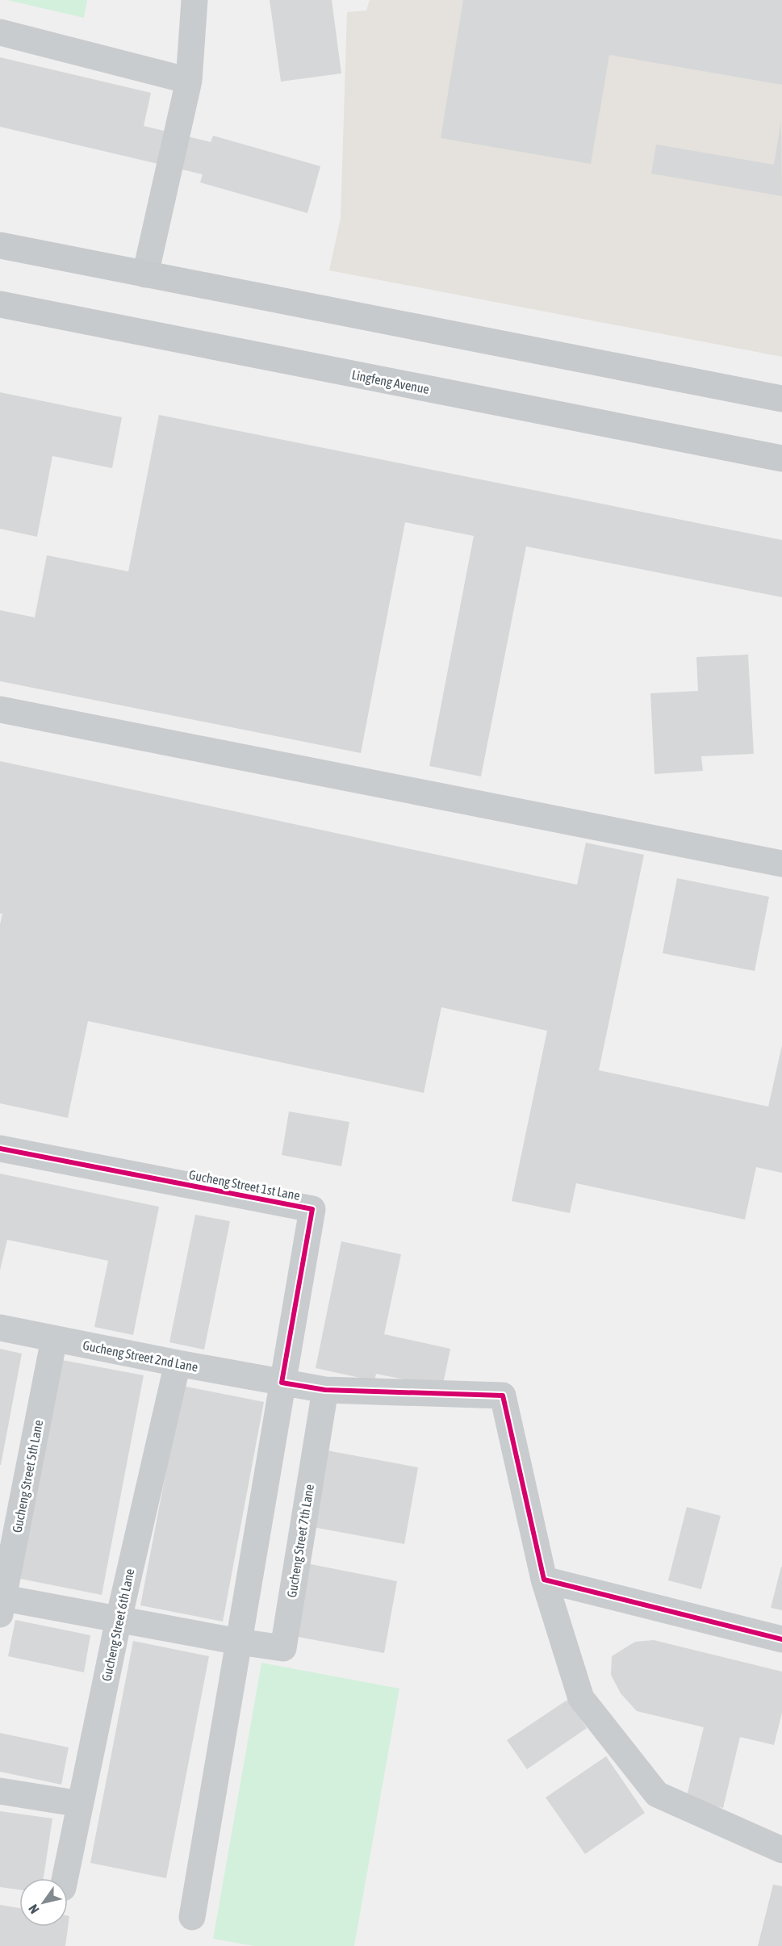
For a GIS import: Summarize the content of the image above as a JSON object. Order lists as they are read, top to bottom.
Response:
{
  "streets": {
    "main road": ["Lingfeng Avenue"],
    "street": [
      "Gucheng Street 1st Lane",
      "Gucheng Street 2nd Lane",
      "Gucheng Street 5th Lane",
      "Gucheng Street 7th Lane",
      "Gucheng Street 6th Lane"
    ]
  },
  "crossings": [
    ["Gucheng Street 1st Lane", "Gucheng Street 2nd Lane"],
    ["Gucheng Street 2nd Lane", "Gucheng Street 5th Lane"],
    ["Gucheng Street 2nd Lane", "Gucheng Street 7th Lane"],
    ["Gucheng Street 2nd Lane", "Gucheng Street 6th Lane"]
  ],
  "north": "bottom left"
}
